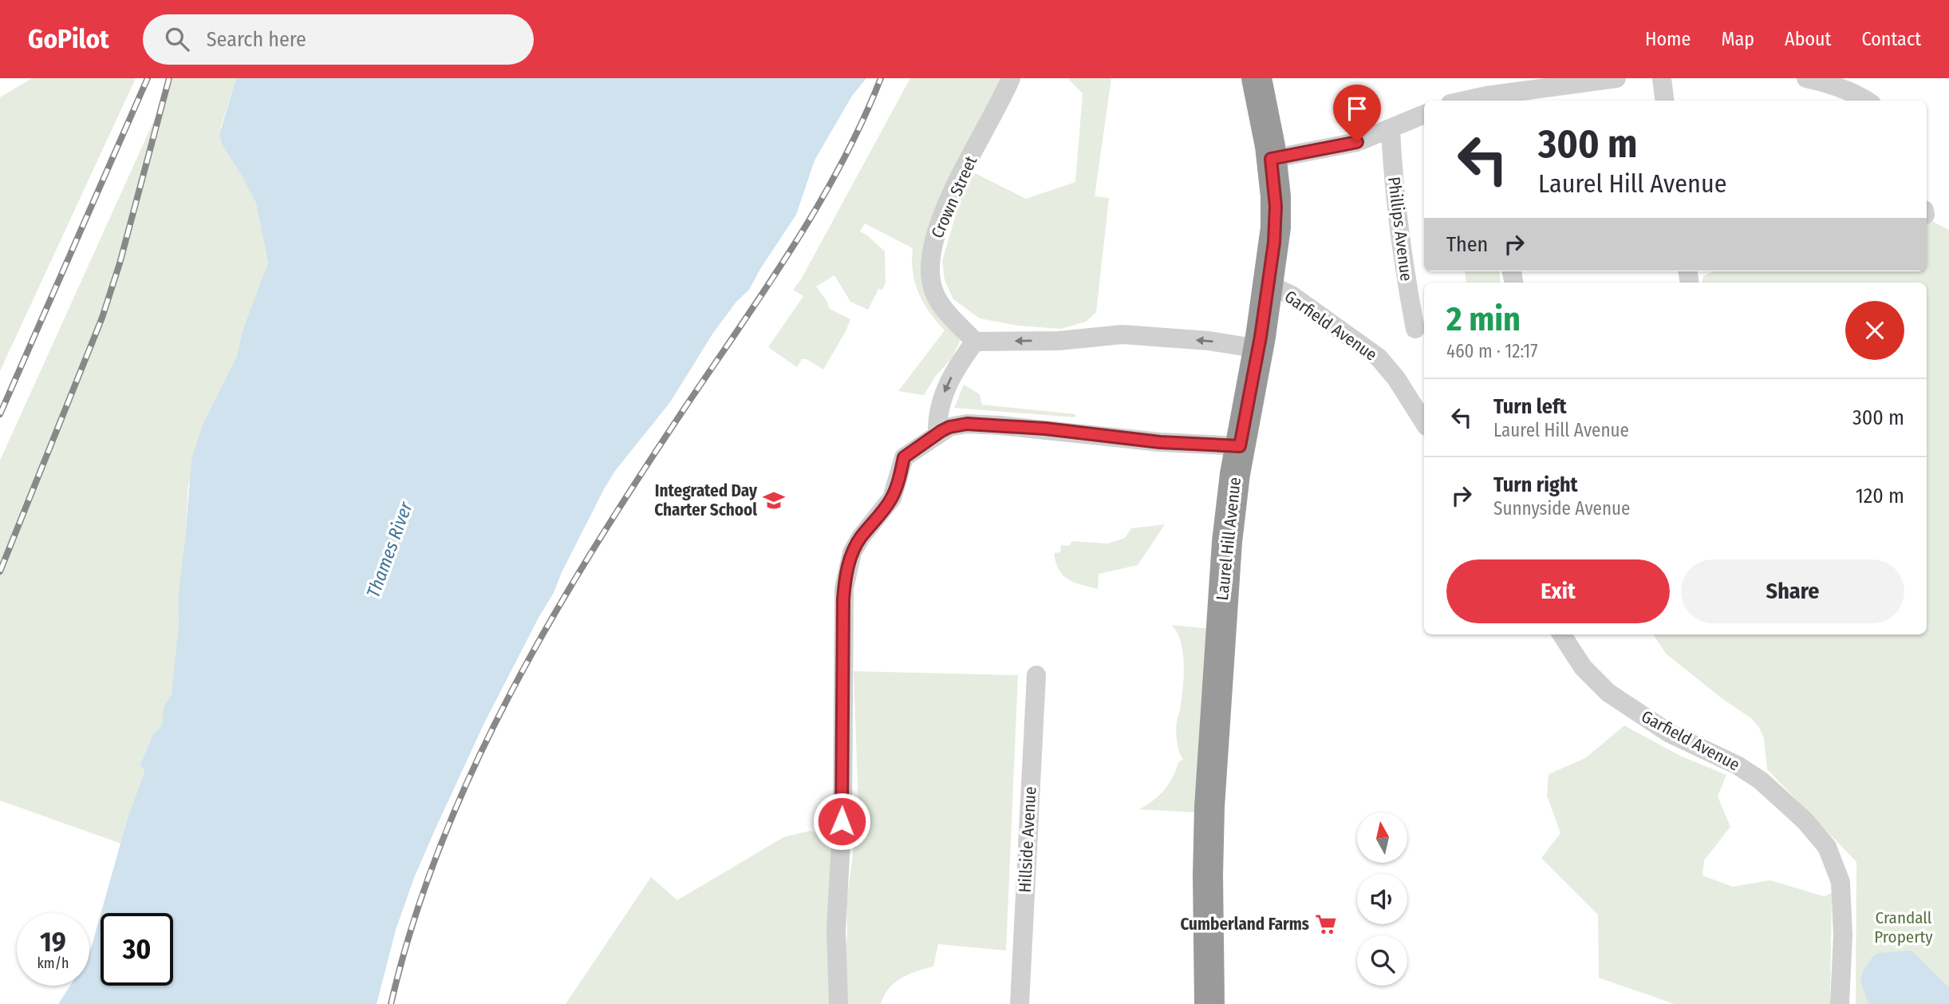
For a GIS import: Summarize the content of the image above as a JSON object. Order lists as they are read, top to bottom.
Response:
{
  "streets": {
    "highway": ["Laurel Hill Avenue"],
    "street": [
      "Crown Street",
      "Phillips Avenue",
      "Garfield Avenue",
      "Hillside Avenue"
    ]
  },
  "crossings": [
    ["Garfield Avenue", "Laurel Hill Avenue"]
  ],
  "water": ["Thames River"],
  "parks": ["Crandall Property"],
  "places": {
    "school or university": ["Integrated Day Charter School"],
    "supermarket": ["Cumberland Farms"]
  },
  "north": "top",
  "page": {
    "header": "GoPilot",
    "search": "Search here",
    "nav": [
      "Home",
      "Map",
      "About",
      "Contact"
    ],
    "turn": ["300 m", "Laurel Hill Avenue"],
    "then": "Then",
    "heading": ["2 min", "460 m · 12:17"],
    "list": [
      {
        "name": "Turn left",
        "note": "Laurel Hill Avenue",
        "value": "300 m"
      },
      {
        "name": "Turn right",
        "note": "Sunnyside Avenue",
        "value": "120 m"
      }
    ],
    "buttons": ["Exit", "Share"],
    "speed": "19 km/h",
    "limit": "30"
  }
}
